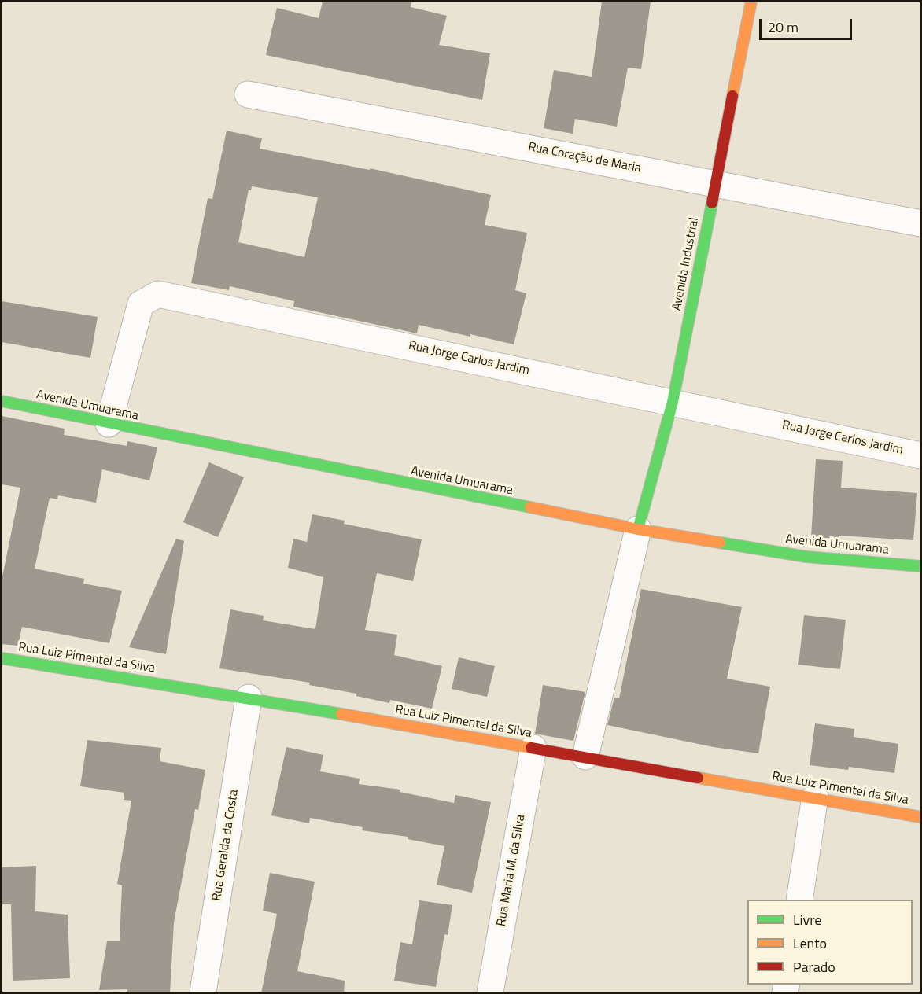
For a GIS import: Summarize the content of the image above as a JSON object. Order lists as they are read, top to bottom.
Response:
{
  "streets": {
    "street": [
      "Rua Coração de Maria",
      "Avenida Industrial",
      "Rua Jorge Carlos Jardim",
      "Avenida Umuarama",
      "Rua Luiz Pimentel da Silva",
      "Rua Geralda da Costa",
      "Rua Maria M. da Silva"
    ]
  },
  "crossings": [
    ["Rua Coração de Maria", "Avenida Industrial"],
    ["Avenida Industrial", "Rua Jorge Carlos Jardim"],
    ["Avenida Industrial", "Avenida Umuarama"],
    ["Rua Jorge Carlos Jardim", "Avenida Umuarama"],
    ["Rua Luiz Pimentel da Silva", "Rua Geralda da Costa"],
    ["Rua Luiz Pimentel da Silva", "Rua Maria M. da Silva"]
  ],
  "legend": ["Livre", "Lento", "Parado"],
  "scale_bar": "20 m"
}
